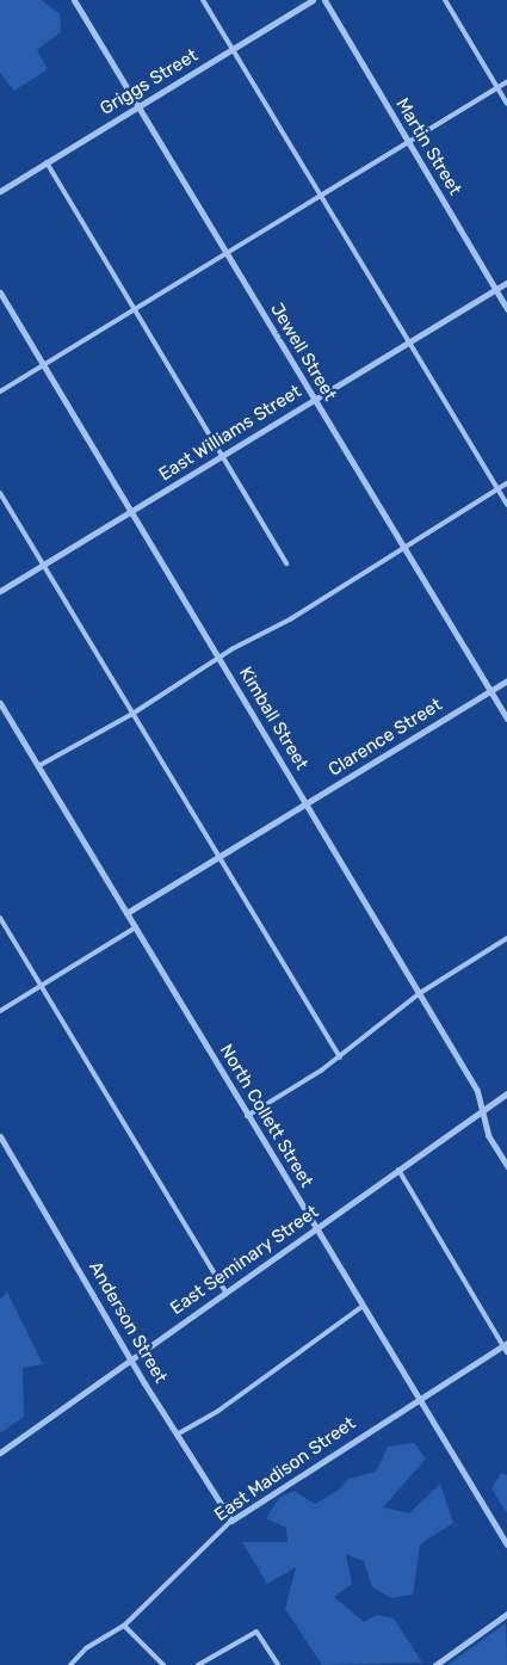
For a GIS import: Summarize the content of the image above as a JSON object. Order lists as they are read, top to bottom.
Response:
{
  "streets": {
    "street": [
      "Griggs Street",
      "Martin Street",
      "Jewell Street",
      "East Williams Street",
      "Kimball Street",
      "Clarence Street",
      "North Collett Street",
      "East Seminary Street",
      "Anderson Street",
      "East Madison Street"
    ]
  },
  "crossings": [
    ["Griggs Street", "Jewell Street"],
    ["Martin Street", "East Williams Street"],
    ["Jewell Street", "East Williams Street"],
    ["Jewell Street", "Clarence Street"],
    ["East Williams Street", "Kimball Street"],
    ["Kimball Street", "Clarence Street"],
    ["Kimball Street", "East Seminary Street"],
    ["Clarence Street", "North Collett Street"],
    ["North Collett Street", "East Seminary Street"],
    ["North Collett Street", "East Madison Street"],
    ["East Seminary Street", "Anderson Street"],
    ["Anderson Street", "East Madison Street"]
  ]
}
